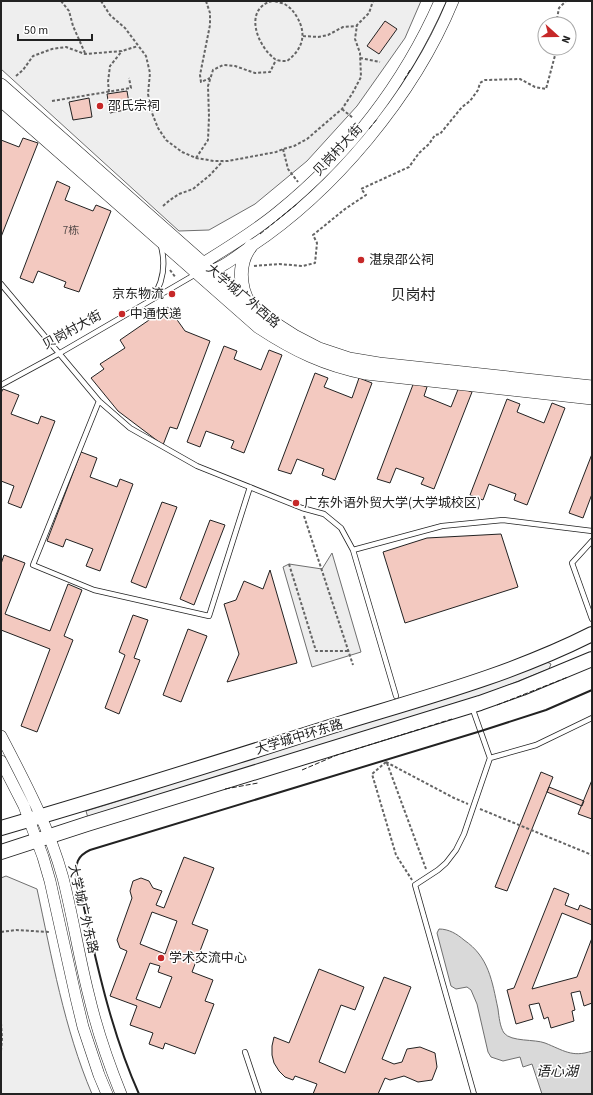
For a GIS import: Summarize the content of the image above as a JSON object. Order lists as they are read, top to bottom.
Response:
{
  "streets": {
    "main road": ["大学城广外西路", "大学城中环东路"],
    "street": ["贝岗村大街", "大学城广外东路"]
  },
  "crossings": [
    ["贝岗村大街", "大学城广外西路"],
    ["大学城中环东路", "大学城广外东路"]
  ],
  "districts": ["贝岗村"],
  "water": ["语心湖"],
  "places": [
    "邵氏宗祠",
    "湛泉邵公祠",
    "京东物流",
    "中通快递",
    "广东外语外贸大学(大学城校区)",
    "学术交流中心"
  ],
  "house_numbers": ["7栋"],
  "scale_bar": "50 m",
  "north": "right"
}
